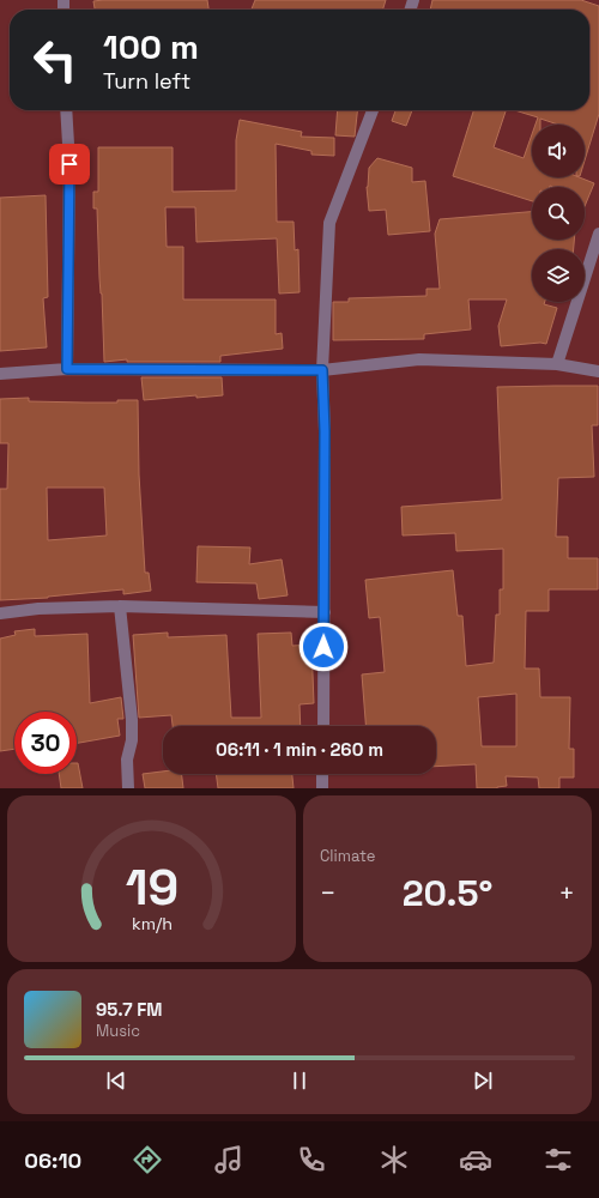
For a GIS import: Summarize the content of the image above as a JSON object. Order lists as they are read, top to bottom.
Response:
{
  "page": {
    "turn": ["100 m", "Turn left"],
    "limit": "30",
    "trip": "06:11 · 1 min · 260 m",
    "tile": "Climate",
    "heat": ["−", "20.5°", "+"],
    "song": ["95.7 FM", "Music"],
    "tabs": "06:10",
    "gauge": ["19", "km/h"]
  }
}
